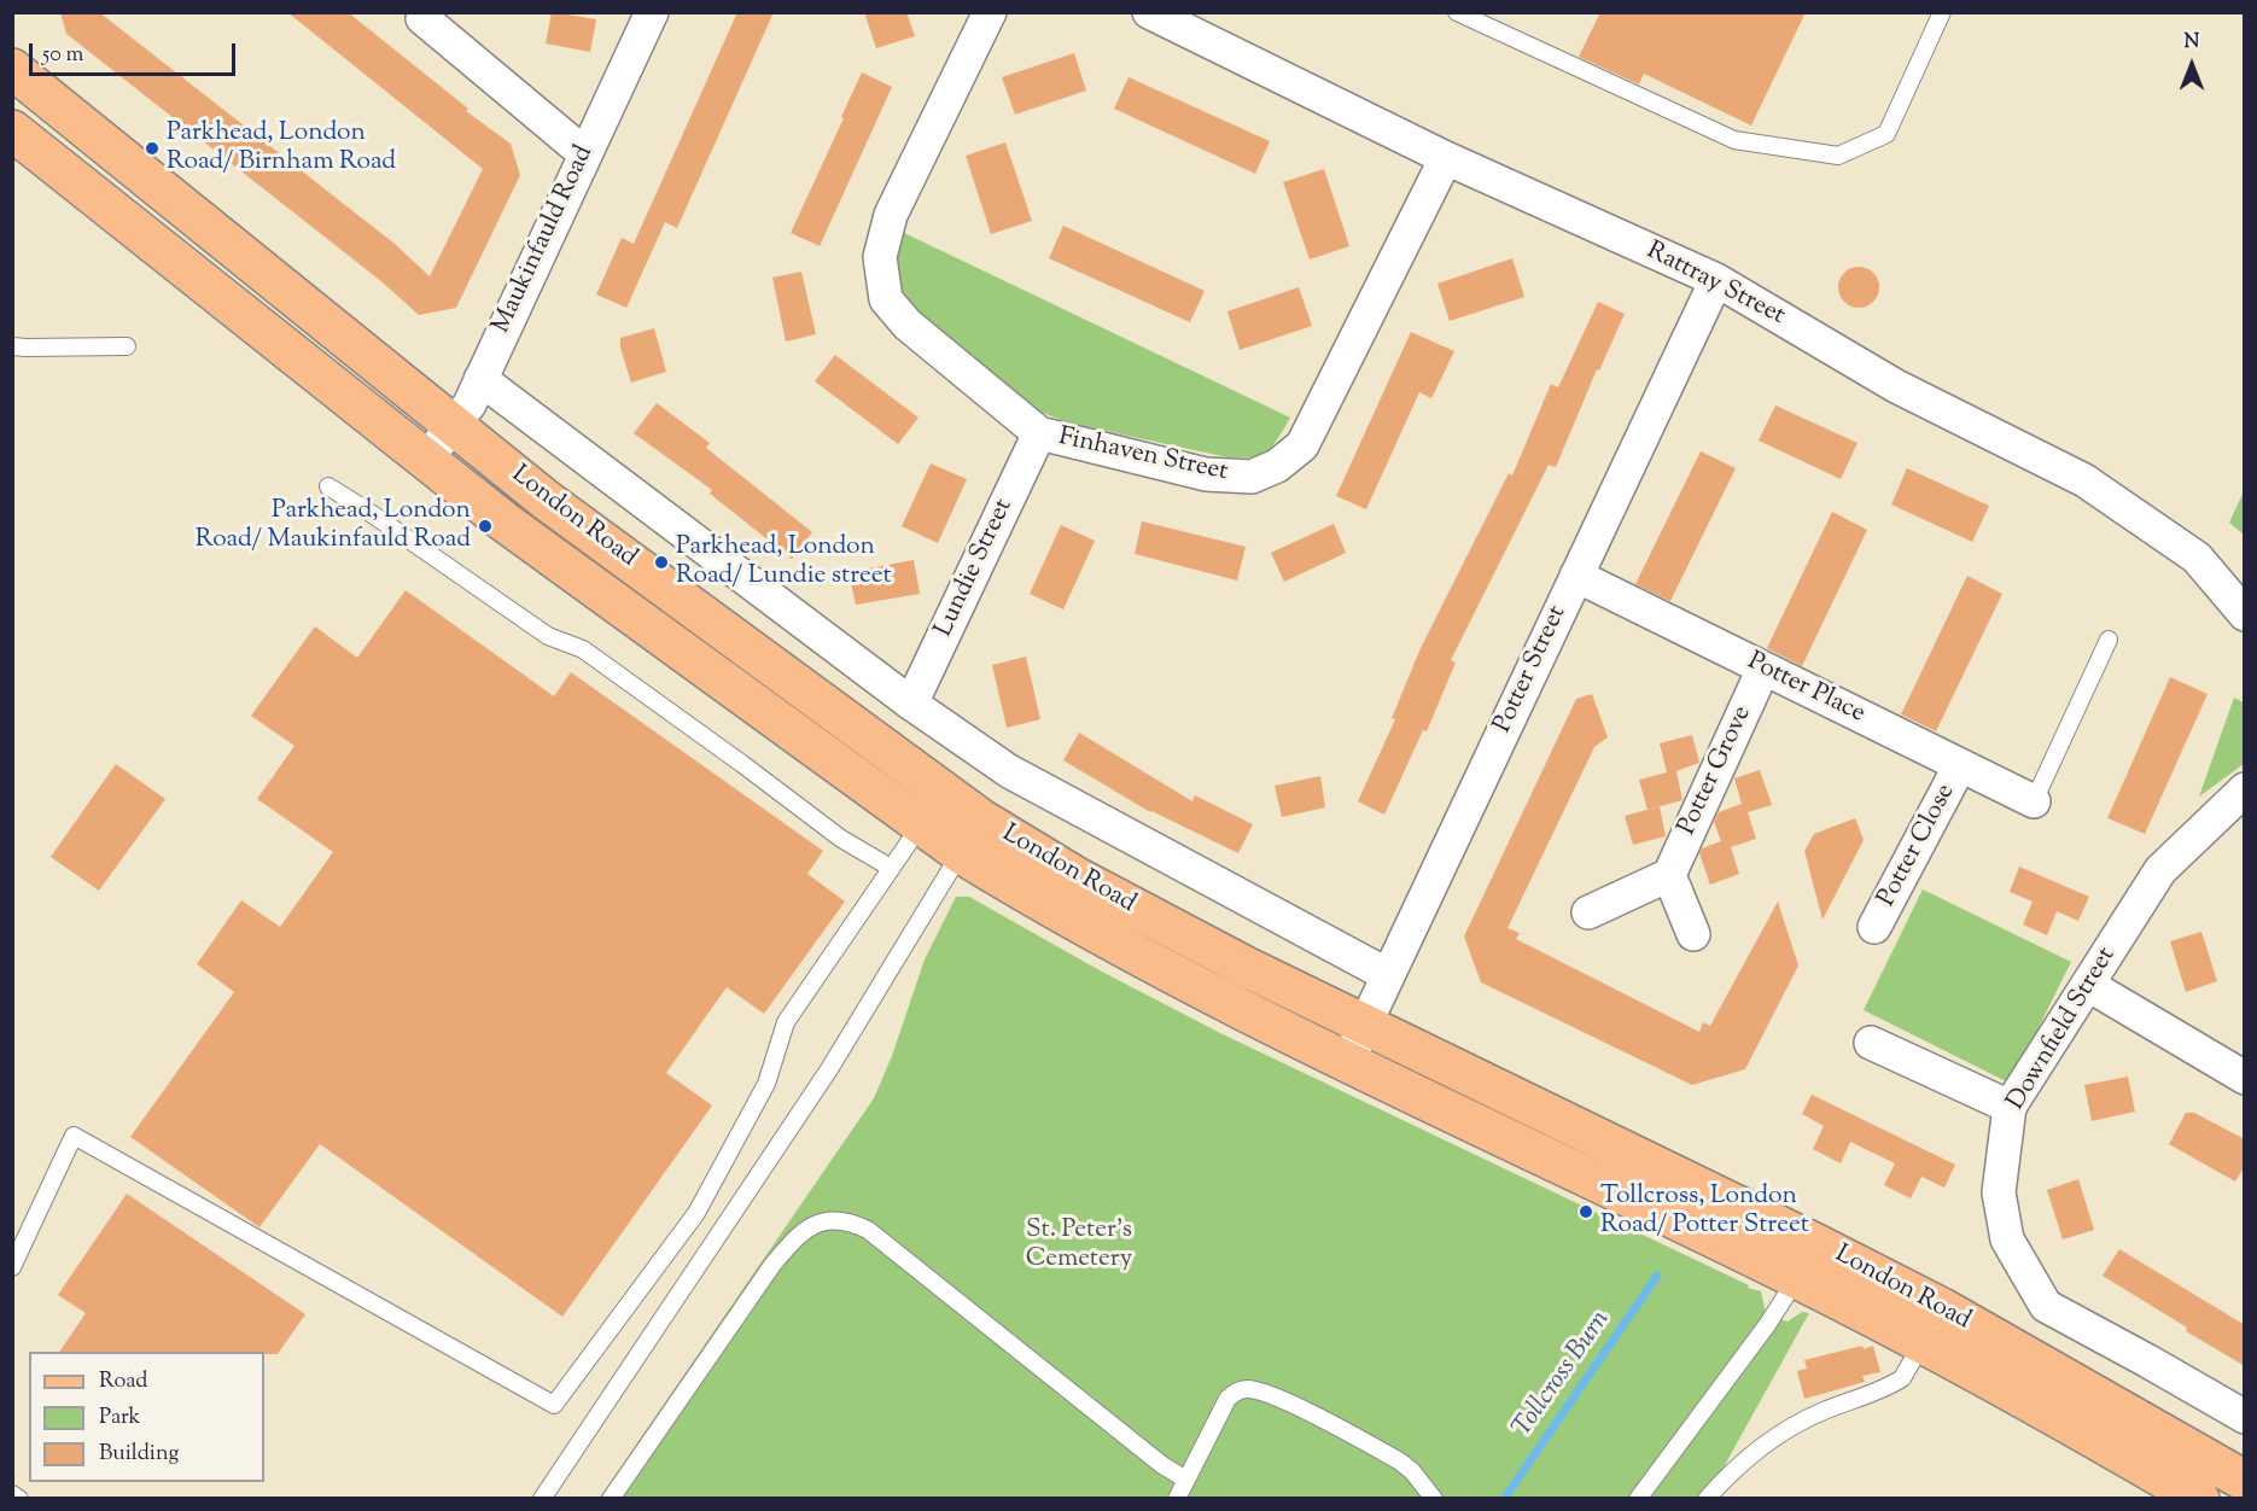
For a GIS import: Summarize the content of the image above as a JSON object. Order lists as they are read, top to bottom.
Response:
{
  "streets": {
    "main road": ["London Road"],
    "street": [
      "Maukinfauld Road",
      "Rattray Street",
      "Finhaven Street",
      "Lundie Street",
      "Potter Street",
      "Potter Place",
      "Potter Grove",
      "Potter Close",
      "Downfield Street"
    ]
  },
  "crossings": [
    ["Maukinfauld Road", "London Road"],
    ["Rattray Street", "Finhaven Street"],
    ["Rattray Street", "Potter Street"],
    ["Finhaven Street", "Lundie Street"],
    ["London Road", "Potter Street"],
    ["Potter Street", "Potter Place"],
    ["Potter Place", "Potter Grove"],
    ["Potter Place", "Potter Close"]
  ],
  "water": ["Tollcross Burn"],
  "parks": ["St. Peter's Cemetery"],
  "places": [
    "Parkhead, London Road/ Birnham Road",
    "Parkhead, London Road/ Maukinfauld Road",
    "Parkhead, London Road/ Lundie street",
    "Tollcross, London Road/ Potter Street"
  ],
  "legend": ["Road", "Park", "Building"],
  "scale_bar": "50 m",
  "north": "top"
}
